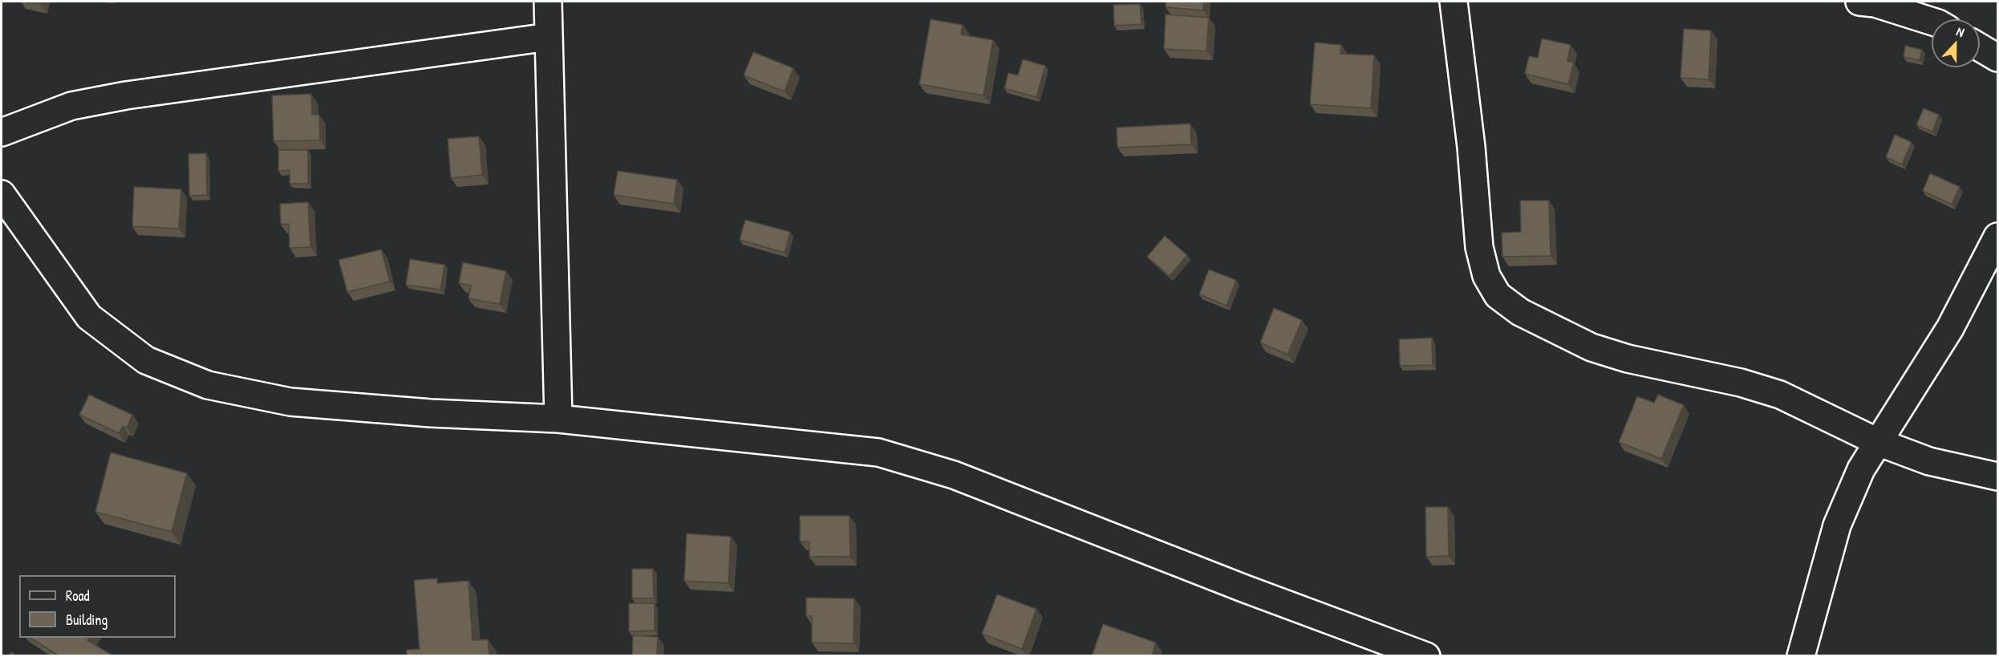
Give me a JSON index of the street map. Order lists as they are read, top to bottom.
{
  "legend": ["Road", "Building"],
  "north": "top"
}
